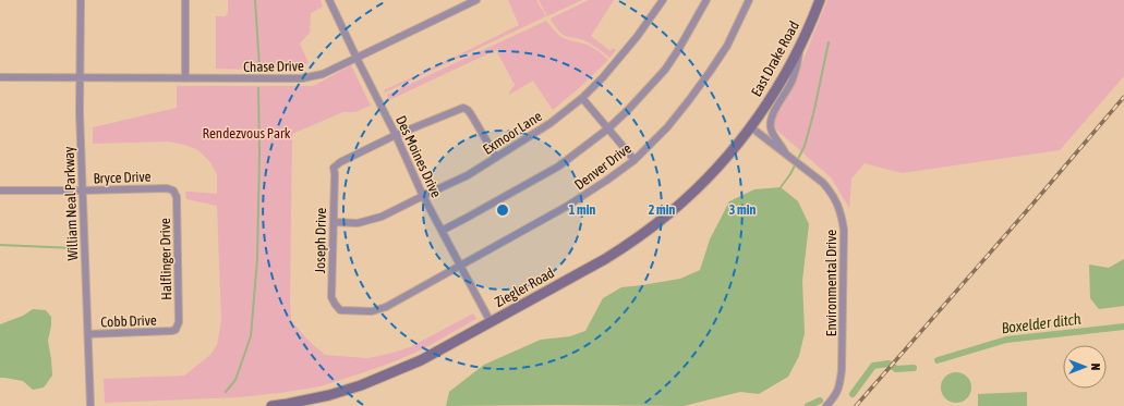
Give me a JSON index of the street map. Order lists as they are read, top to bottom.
{
  "streets": {
    "main road": ["East Drake Road", "Ziegler Road"],
    "street": [
      "Chase Drive",
      "Exmoor Lane",
      "Des Moines Drive",
      "Denver Drive",
      "Bryce Drive",
      "William Neal Parkway",
      "Joseph Drive",
      "Halflinger Drive",
      "Environmental Drive",
      "Cobb Drive"
    ]
  },
  "crossings": [
    ["East Drake Road", "Environmental Drive"],
    ["East Drake Road", "Ziegler Road"],
    ["Chase Drive", "Des Moines Drive"],
    ["Chase Drive", "William Neal Parkway"],
    ["Exmoor Lane", "Des Moines Drive"],
    ["Exmoor Lane", "Joseph Drive"],
    ["Des Moines Drive", "Denver Drive"],
    ["Des Moines Drive", "Joseph Drive"],
    ["Des Moines Drive", "Ziegler Road"],
    ["Denver Drive", "Joseph Drive"],
    ["Bryce Drive", "William Neal Parkway"],
    ["Bryce Drive", "Halflinger Drive"],
    ["William Neal Parkway", "Cobb Drive"],
    ["Halflinger Drive", "Cobb Drive"],
    ["Environmental Drive", "Ziegler Road"]
  ],
  "water": ["Boxelder ditch"],
  "parks": ["Rendezvous Park"],
  "north": "right",
  "rings": ["1 min", "2 min", "3 min"]
}
